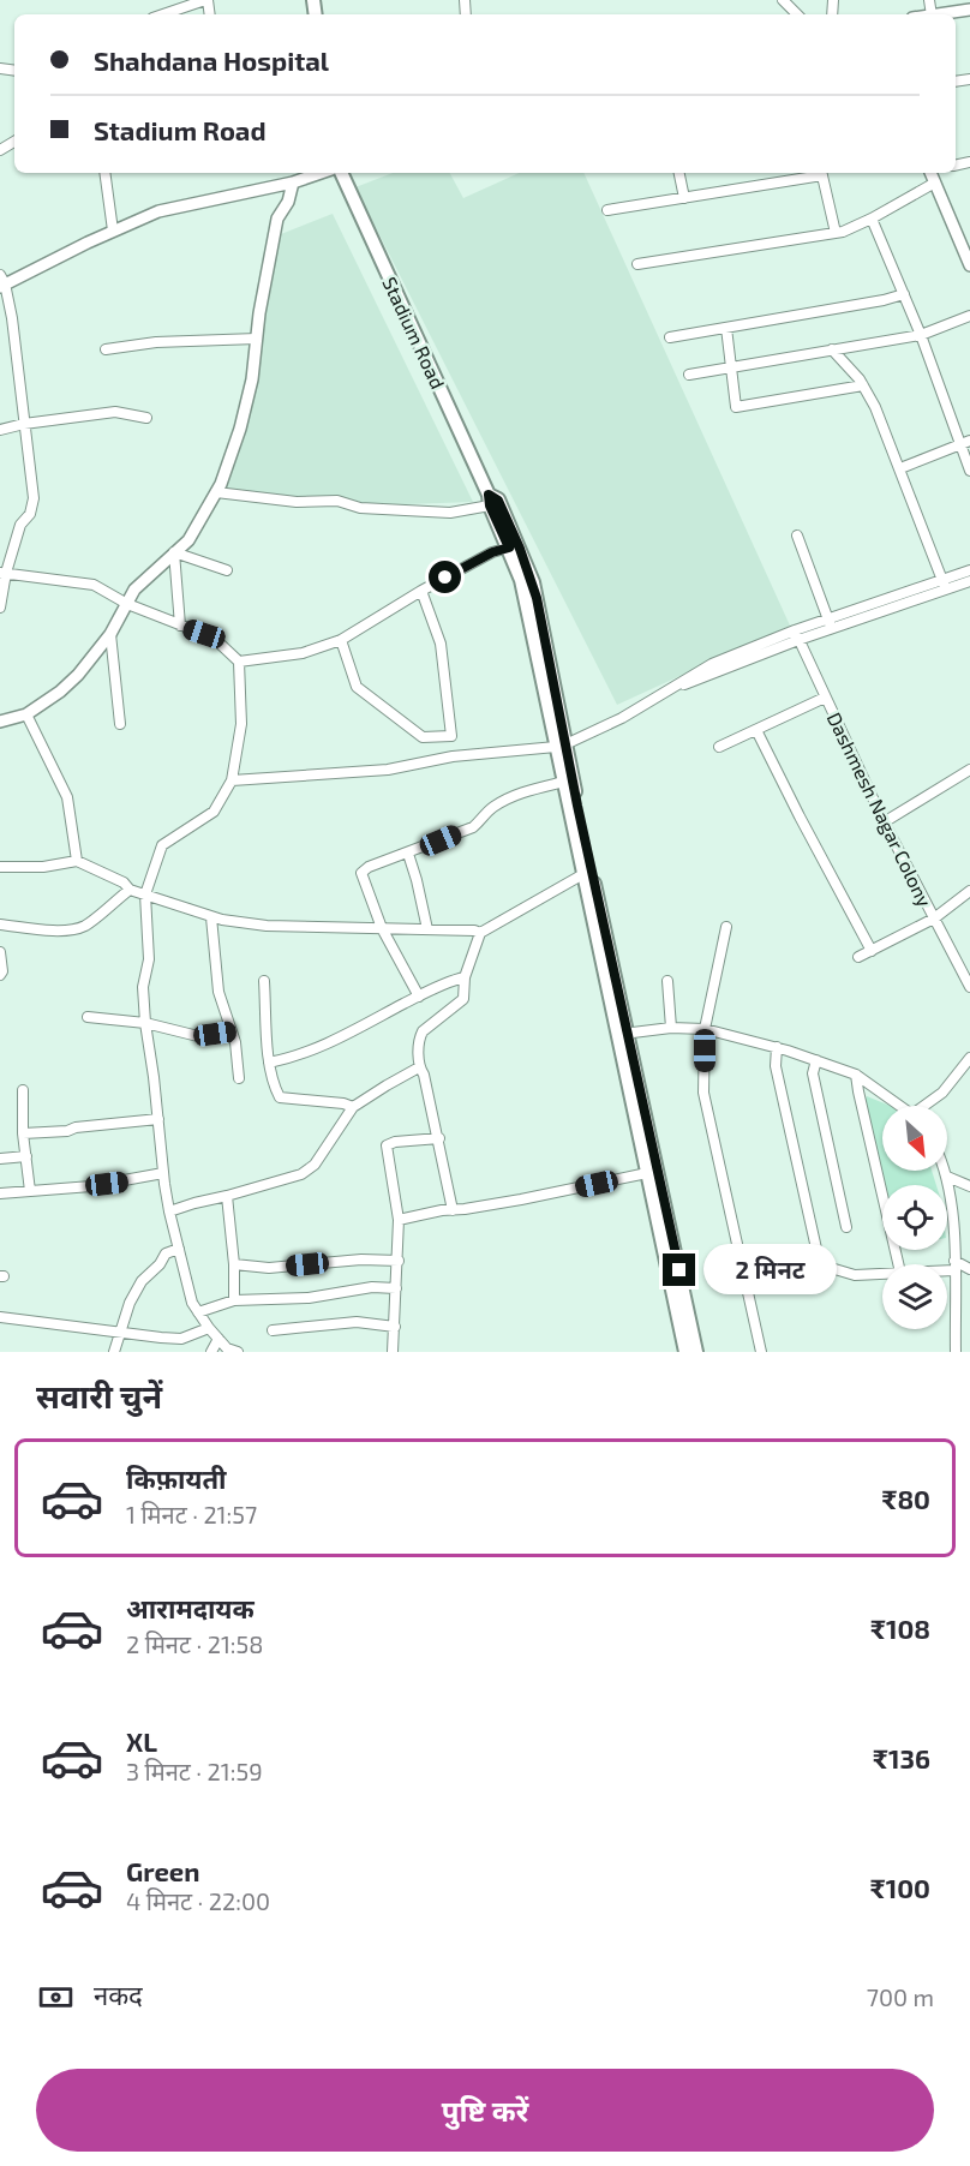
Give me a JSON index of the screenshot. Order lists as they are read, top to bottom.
{
  "streets": {
    "main road": ["Stadium Road"],
    "street": ["Dashmesh Nagar Colony"]
  },
  "north": "bottom right",
  "page": {
    "banner": ["Shahdana Hospital", "Stadium Road"],
    "bubble": "2 मिनट",
    "heading": "सवारी चुनें",
    "list": [
      {
        "name": "किफ़ायती",
        "note": "1 मिनट · 21:57",
        "value": "₹80"
      },
      {
        "name": "आरामदायक",
        "note": "2 मिनट · 21:58",
        "value": "₹108"
      },
      {
        "name": "XL",
        "note": "3 मिनट · 21:59",
        "value": "₹136"
      },
      {
        "name": "Green",
        "note": "4 मिनट · 22:00",
        "value": "₹100"
      }
    ],
    "pay": ["नकद", "700 m"],
    "buttons": "पुष्टि करें"
  }
}
